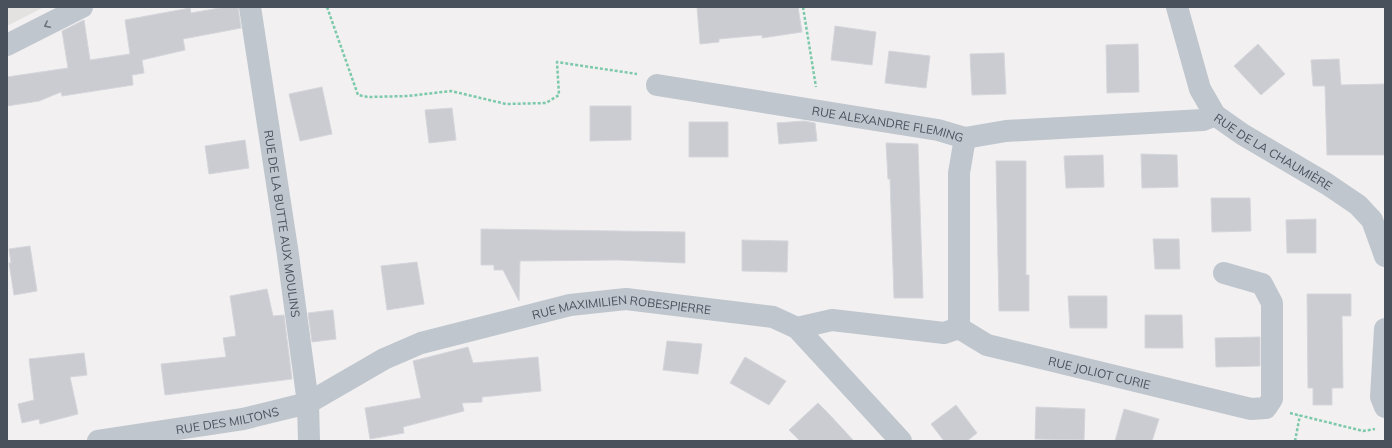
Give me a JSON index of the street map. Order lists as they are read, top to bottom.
{
  "streets": {
    "street": [
      "RUE ALEXANDRE FLEMING",
      "RUE DE LA CHAUMIÈRE",
      "RUE DE LA BUTTE AUX MOULINS",
      "RUE MAXIMILIEN ROBESPIERRE",
      "RUE JOLIOT CURIE",
      "RUE DES MILTONS"
    ]
  },
  "crossings": [
    ["RUE ALEXANDRE FLEMING", "RUE DE LA CHAUMIÈRE"],
    ["RUE DE LA BUTTE AUX MOULINS", "RUE MAXIMILIEN ROBESPIERRE"],
    ["RUE DE LA BUTTE AUX MOULINS", "RUE DES MILTONS"],
    ["RUE MAXIMILIEN ROBESPIERRE", "RUE DES MILTONS"]
  ]
}
